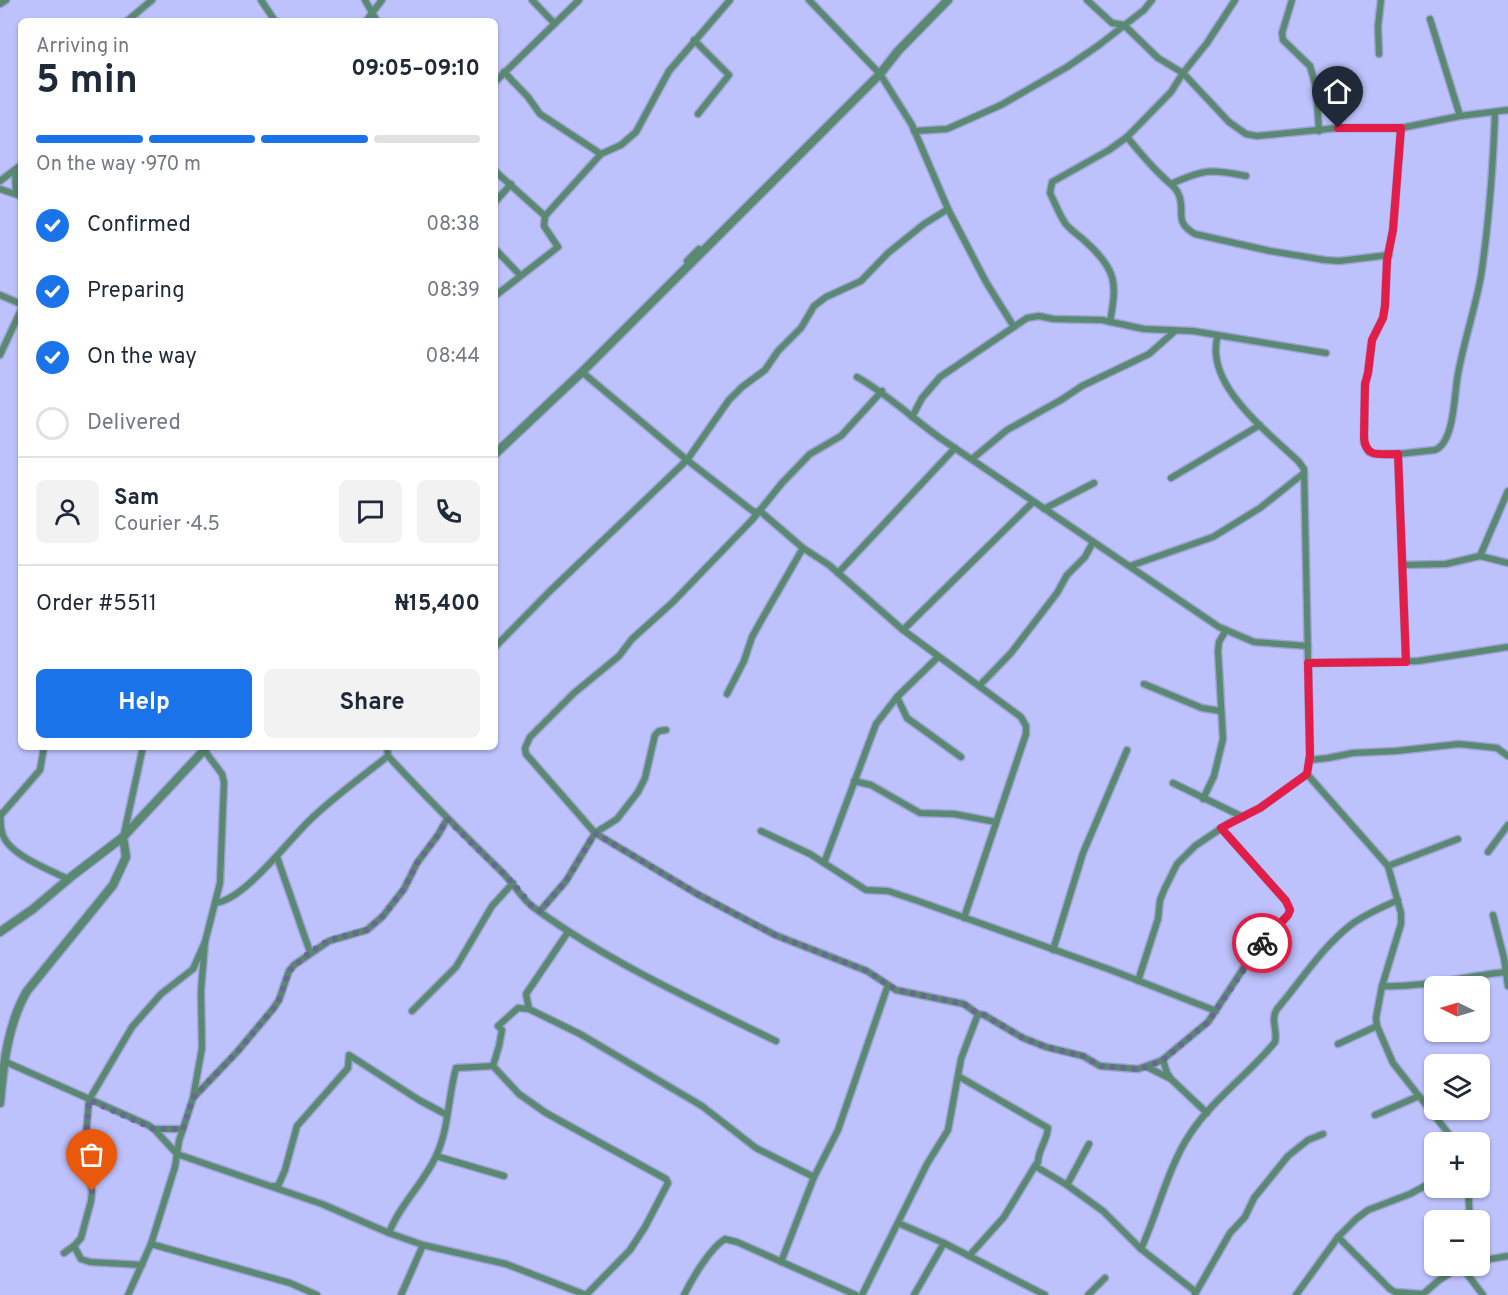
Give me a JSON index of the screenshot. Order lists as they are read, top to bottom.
{
  "north": "left",
  "page": {
    "heading": ["5 min", "Arriving in", "09:05–09:10"],
    "panel": [
      "Sam",
      "Courier · 4.5",
      "Order #5511",
      "₦15,400"
    ],
    "bar": "On the way · 970 m",
    "list": [
      ["Confirmed", "08:38"],
      ["Preparing", "08:39"],
      ["On the way", "08:44"],
      "Delivered"
    ],
    "buttons": ["Help", "Share"],
    "map_buttons": ["+", "−"]
  }
}
